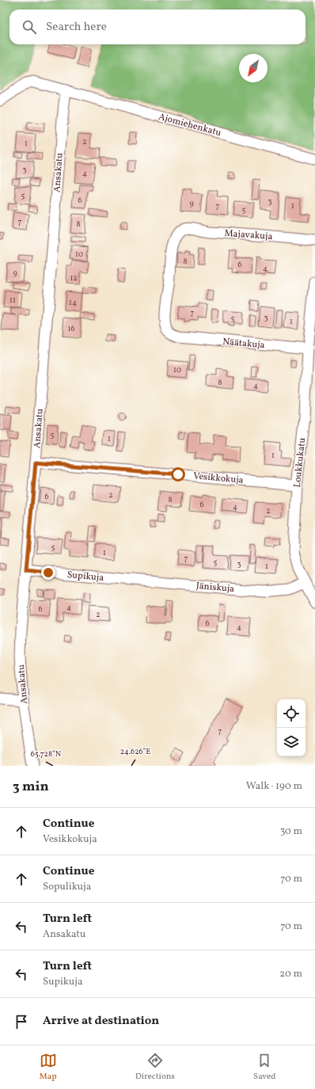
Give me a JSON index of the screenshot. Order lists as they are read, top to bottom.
{
  "streets": {
    "street": [
      "Ajomiehenkatu",
      "Ansakatu",
      "Majavakuja",
      "Näätakuja",
      "Loukkukatu",
      "Vesikkokuja",
      "Supikuja",
      "Jäniskuja"
    ]
  },
  "crossings": [
    ["Ajomiehenkatu", "Ansakatu"],
    ["Ansakatu", "Vesikkokuja"],
    ["Ansakatu", "Supikuja"],
    ["Majavakuja", "Näätakuja"],
    ["Näätakuja", "Loukkukatu"],
    ["Loukkukatu", "Vesikkokuja"],
    ["Loukkukatu", "Jäniskuja"],
    ["Supikuja", "Jäniskuja"]
  ],
  "house_numbers": [
    "2",
    "1",
    "3",
    "4",
    "5",
    "6",
    "3",
    "9",
    "7",
    "1",
    "5",
    "7",
    "8",
    "10",
    "8",
    "6",
    "4",
    "9",
    "12",
    "11",
    "14",
    "7",
    "3",
    "5",
    "1",
    "16",
    "10",
    "8",
    "4",
    "5",
    "1",
    "1",
    "2",
    "6",
    "8",
    "6",
    "4",
    "2",
    "5",
    "1",
    "7",
    "5",
    "3",
    "1",
    "4",
    "6",
    "2",
    "6",
    "4",
    "7"
  ],
  "north": "bottom left",
  "page": {
    "search": "Search here",
    "heading": ["3 min", "Walk · 190 m"],
    "list": [
      ["Continue", "Vesikkokuja", "30 m"],
      ["Continue", "Sopulikuja", "70 m"],
      ["Turn left", "Ansakatu", "70 m"],
      ["Turn left", "Supikuja", "20 m"],
      "Arrive at destination"
    ],
    "nav": ["Map", "Directions", "Saved"]
  },
  "coordinates": ["24.626°E", "65.728°N"]
}
